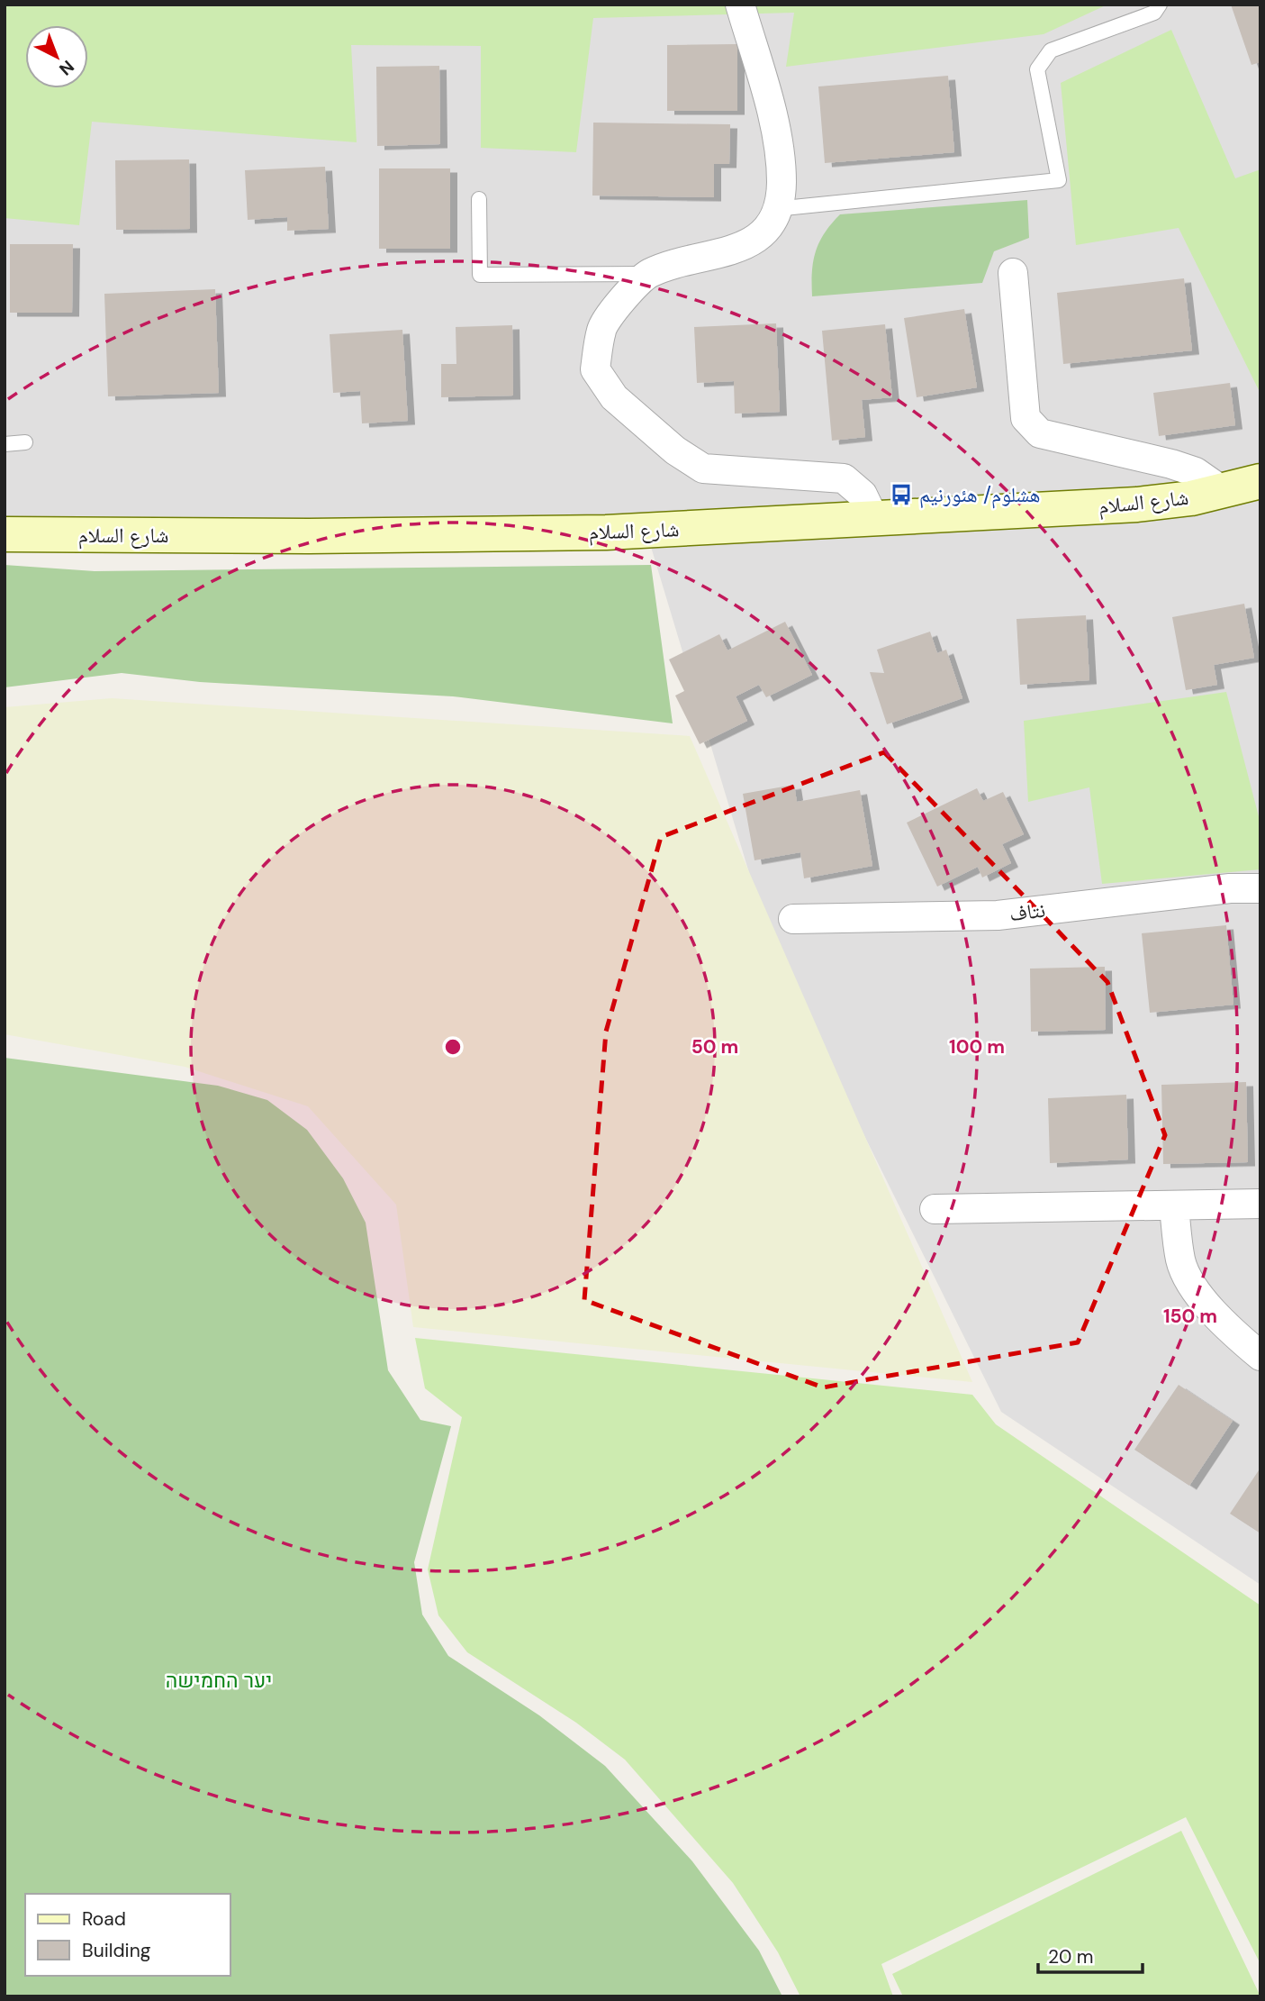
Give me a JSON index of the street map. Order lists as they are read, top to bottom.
{
  "streets": {
    "main road": ["شارع السلام"],
    "street": ["نتاف"]
  },
  "parks": ["יער החמישה"],
  "places": {
    "bus stop": ["هشلوم/ هئورنيم"]
  },
  "legend": ["Road", "Building"],
  "scale_bar": "20 m",
  "north": "bottom right",
  "rings": ["50 m", "100 m", "150 m"]
}
